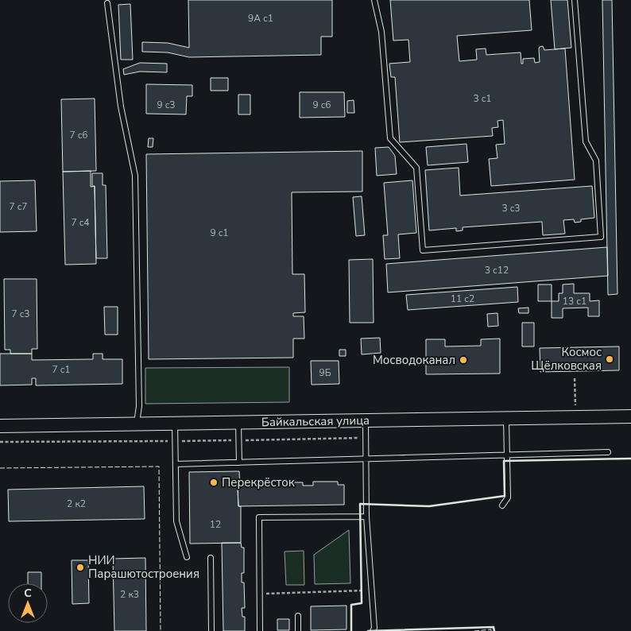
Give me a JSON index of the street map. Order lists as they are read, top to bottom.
{
  "streets": {
    "street": ["Байкальская улица"]
  },
  "places": [
    "Космос Щёлковская",
    "Мосводоканал",
    "Перекрёсток",
    "НИИ Парашютостроения"
  ],
  "house_numbers": [
    "9А с1",
    "3 с1",
    "9 с3",
    "9 с6",
    "7 с6",
    "7 с7",
    "3 с3",
    "7 с4",
    "9 с1",
    "3 с12",
    "11 с2",
    "13 с1",
    "7 с3",
    "7 с1",
    "9Б",
    "2 к2",
    "12",
    "2 к3"
  ],
  "north": "top"
}
